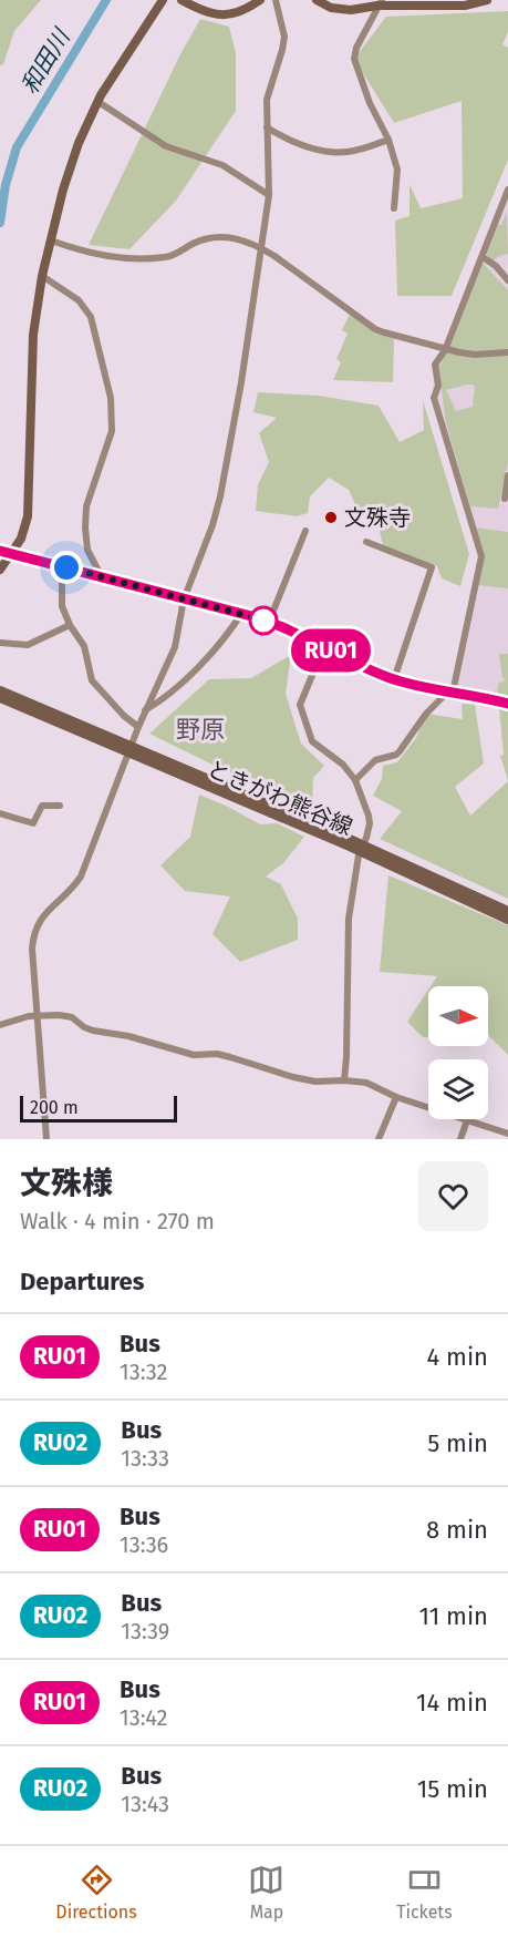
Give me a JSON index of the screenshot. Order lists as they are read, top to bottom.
{
  "streets": {
    "street": ["ときがわ熊谷線"]
  },
  "districts": ["野原"],
  "water": ["和田川"],
  "places": ["文殊寺"],
  "lines": ["bus line RU01"],
  "scale_bar": "200 m",
  "north": "right",
  "page": {
    "on_map": "RU01",
    "scale": "200 m",
    "heading": [
      ["文殊様", "Walk · 4 min · 270 m"],
      "Departures"
    ],
    "list": [
      {
        "mark": "RU01",
        "name": "Bus",
        "note": "13:32",
        "value": "4 min"
      },
      {
        "mark": "RU02",
        "name": "Bus",
        "note": "13:33",
        "value": "5 min"
      },
      {
        "mark": "RU01",
        "name": "Bus",
        "note": "13:36",
        "value": "8 min"
      },
      {
        "mark": "RU02",
        "name": "Bus",
        "note": "13:39",
        "value": "11 min"
      },
      {
        "mark": "RU01",
        "name": "Bus",
        "note": "13:42",
        "value": "14 min"
      },
      {
        "mark": "RU02",
        "name": "Bus",
        "note": "13:43",
        "value": "15 min"
      }
    ],
    "tabs": ["Directions", "Map", "Tickets"]
  }
}
